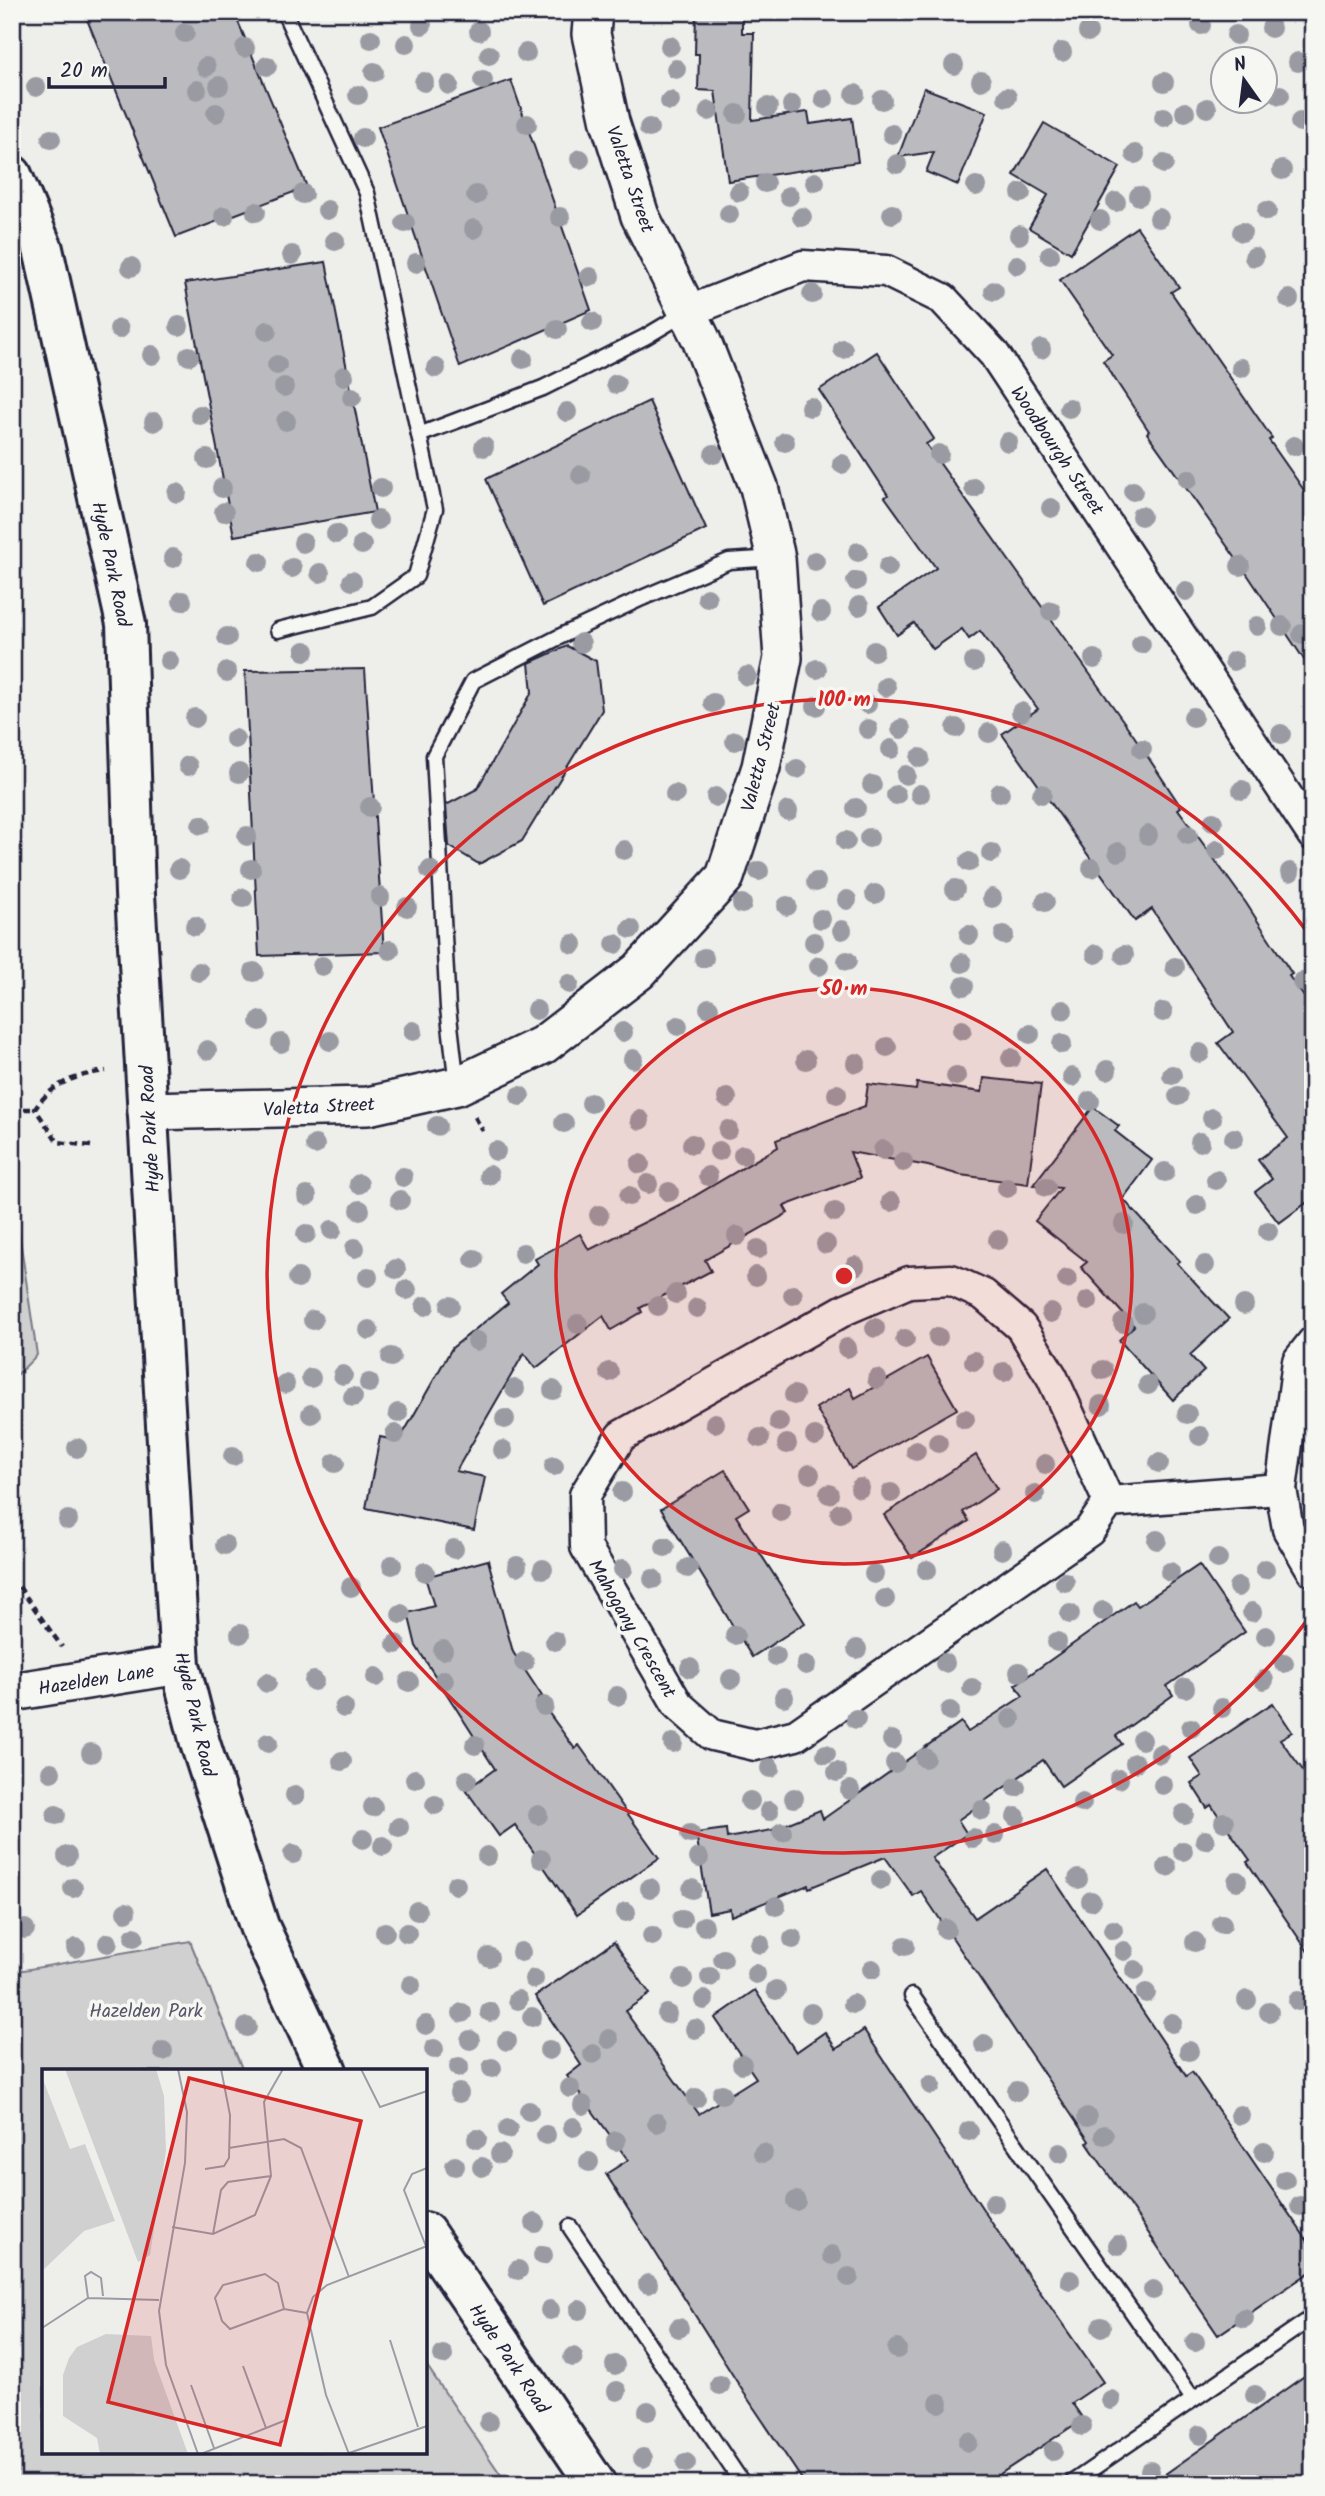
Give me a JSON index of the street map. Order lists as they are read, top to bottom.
{
  "streets": {
    "main road": ["Hyde Park Road"],
    "street": [
      "Valetta Street",
      "Woodbourgh Street",
      "Mahogany Crescent",
      "Hazelden Lane"
    ]
  },
  "crossings": [
    ["Valetta Street", "Woodbourgh Street"],
    ["Valetta Street", "Hyde Park Road"],
    ["Hyde Park Road", "Hazelden Lane"]
  ],
  "parks": ["Hazelden Park"],
  "scale_bar": "20 m",
  "north": "top",
  "rings": ["100 m", "50 m"]
}
